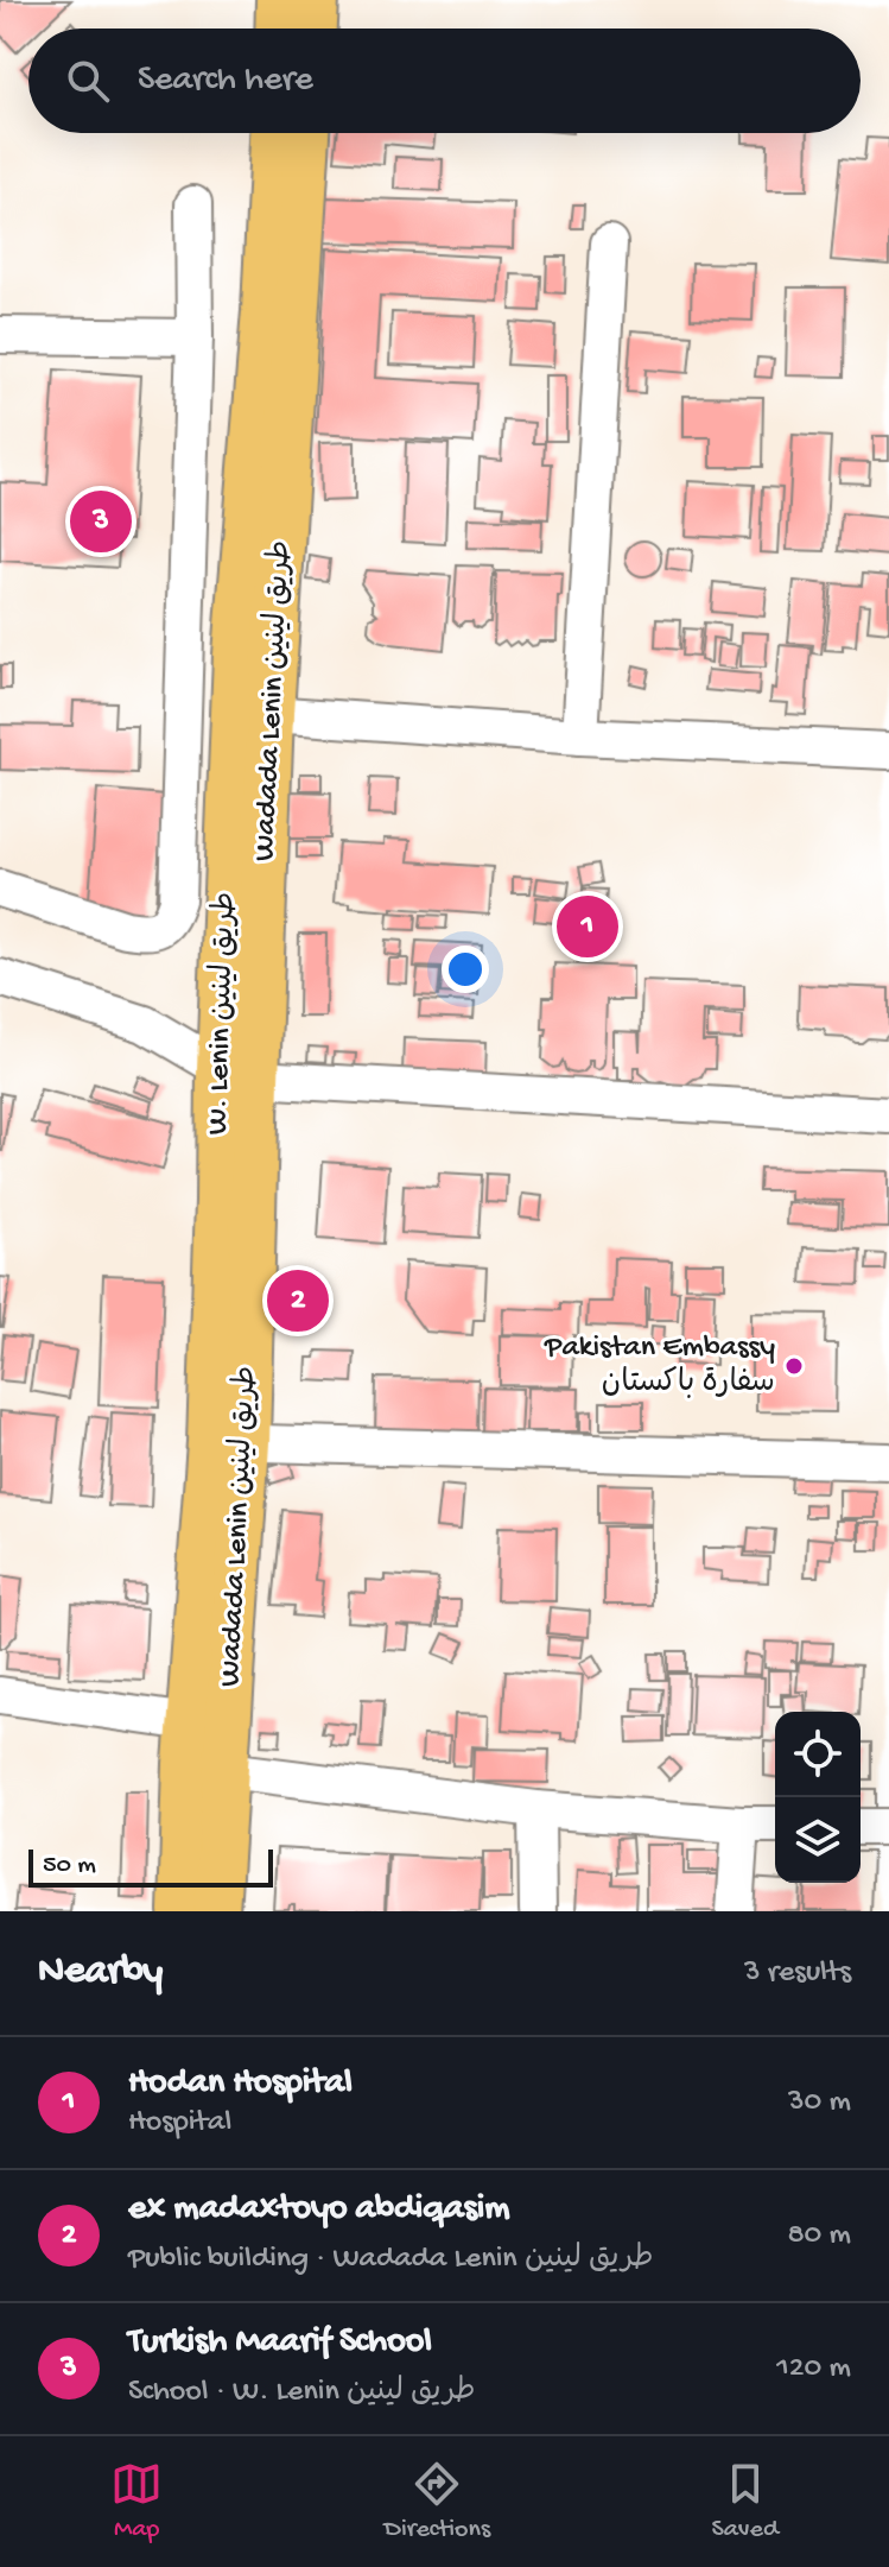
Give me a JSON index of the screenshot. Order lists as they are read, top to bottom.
{
  "streets": {
    "main road": ["Wadada Lenin طريق لينين", "W. Lenin طريق لينين"]
  },
  "crossings": [
    ["Wadada Lenin طريق لينين", "W. Lenin طريق لينين"]
  ],
  "places": ["Pakistan Embassy سفارة باكستان"],
  "scale_bar": "50 m",
  "page": {
    "search": "Search here",
    "pins": ["3", "1", "2"],
    "scale": "50 m",
    "heading": ["Nearby", "3 results"],
    "list": [
      {
        "mark": "1",
        "name": "Hodan Hospital",
        "note": "Hospital",
        "value": "30 m"
      },
      {
        "mark": "2",
        "name": "ex madaxtoyo abdiqasim",
        "note": "Public building · Wadada Lenin طريق لينين",
        "value": "80 m"
      },
      {
        "mark": "3",
        "name": "Turkish Maarif School",
        "note": "School · W. Lenin طريق لينين",
        "value": "120 m"
      }
    ],
    "nav": ["Map", "Directions", "Saved"]
  }
}
